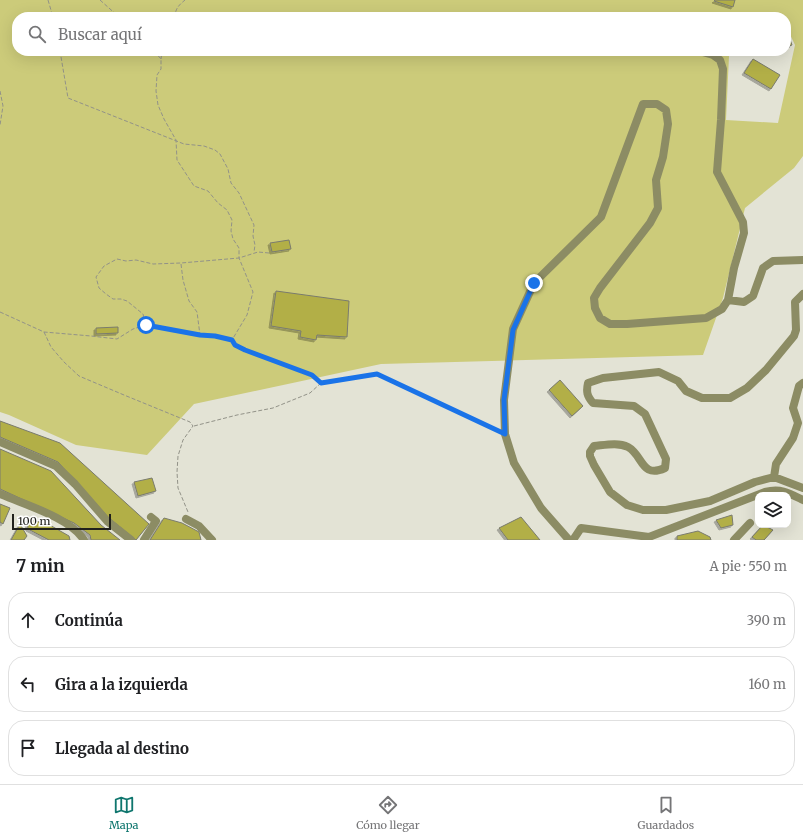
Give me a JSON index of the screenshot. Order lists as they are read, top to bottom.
{
  "scale_bar": "100 m",
  "page": {
    "search": "Buscar aquí",
    "scale": "100 m",
    "heading": ["7 min", "A pie · 550 m"],
    "list": [
      ["Continúa", "390 m"],
      ["Gira a la izquierda", "160 m"],
      "Llegada al destino"
    ],
    "nav": ["Mapa", "Cómo llegar", "Guardados"]
  }
}
